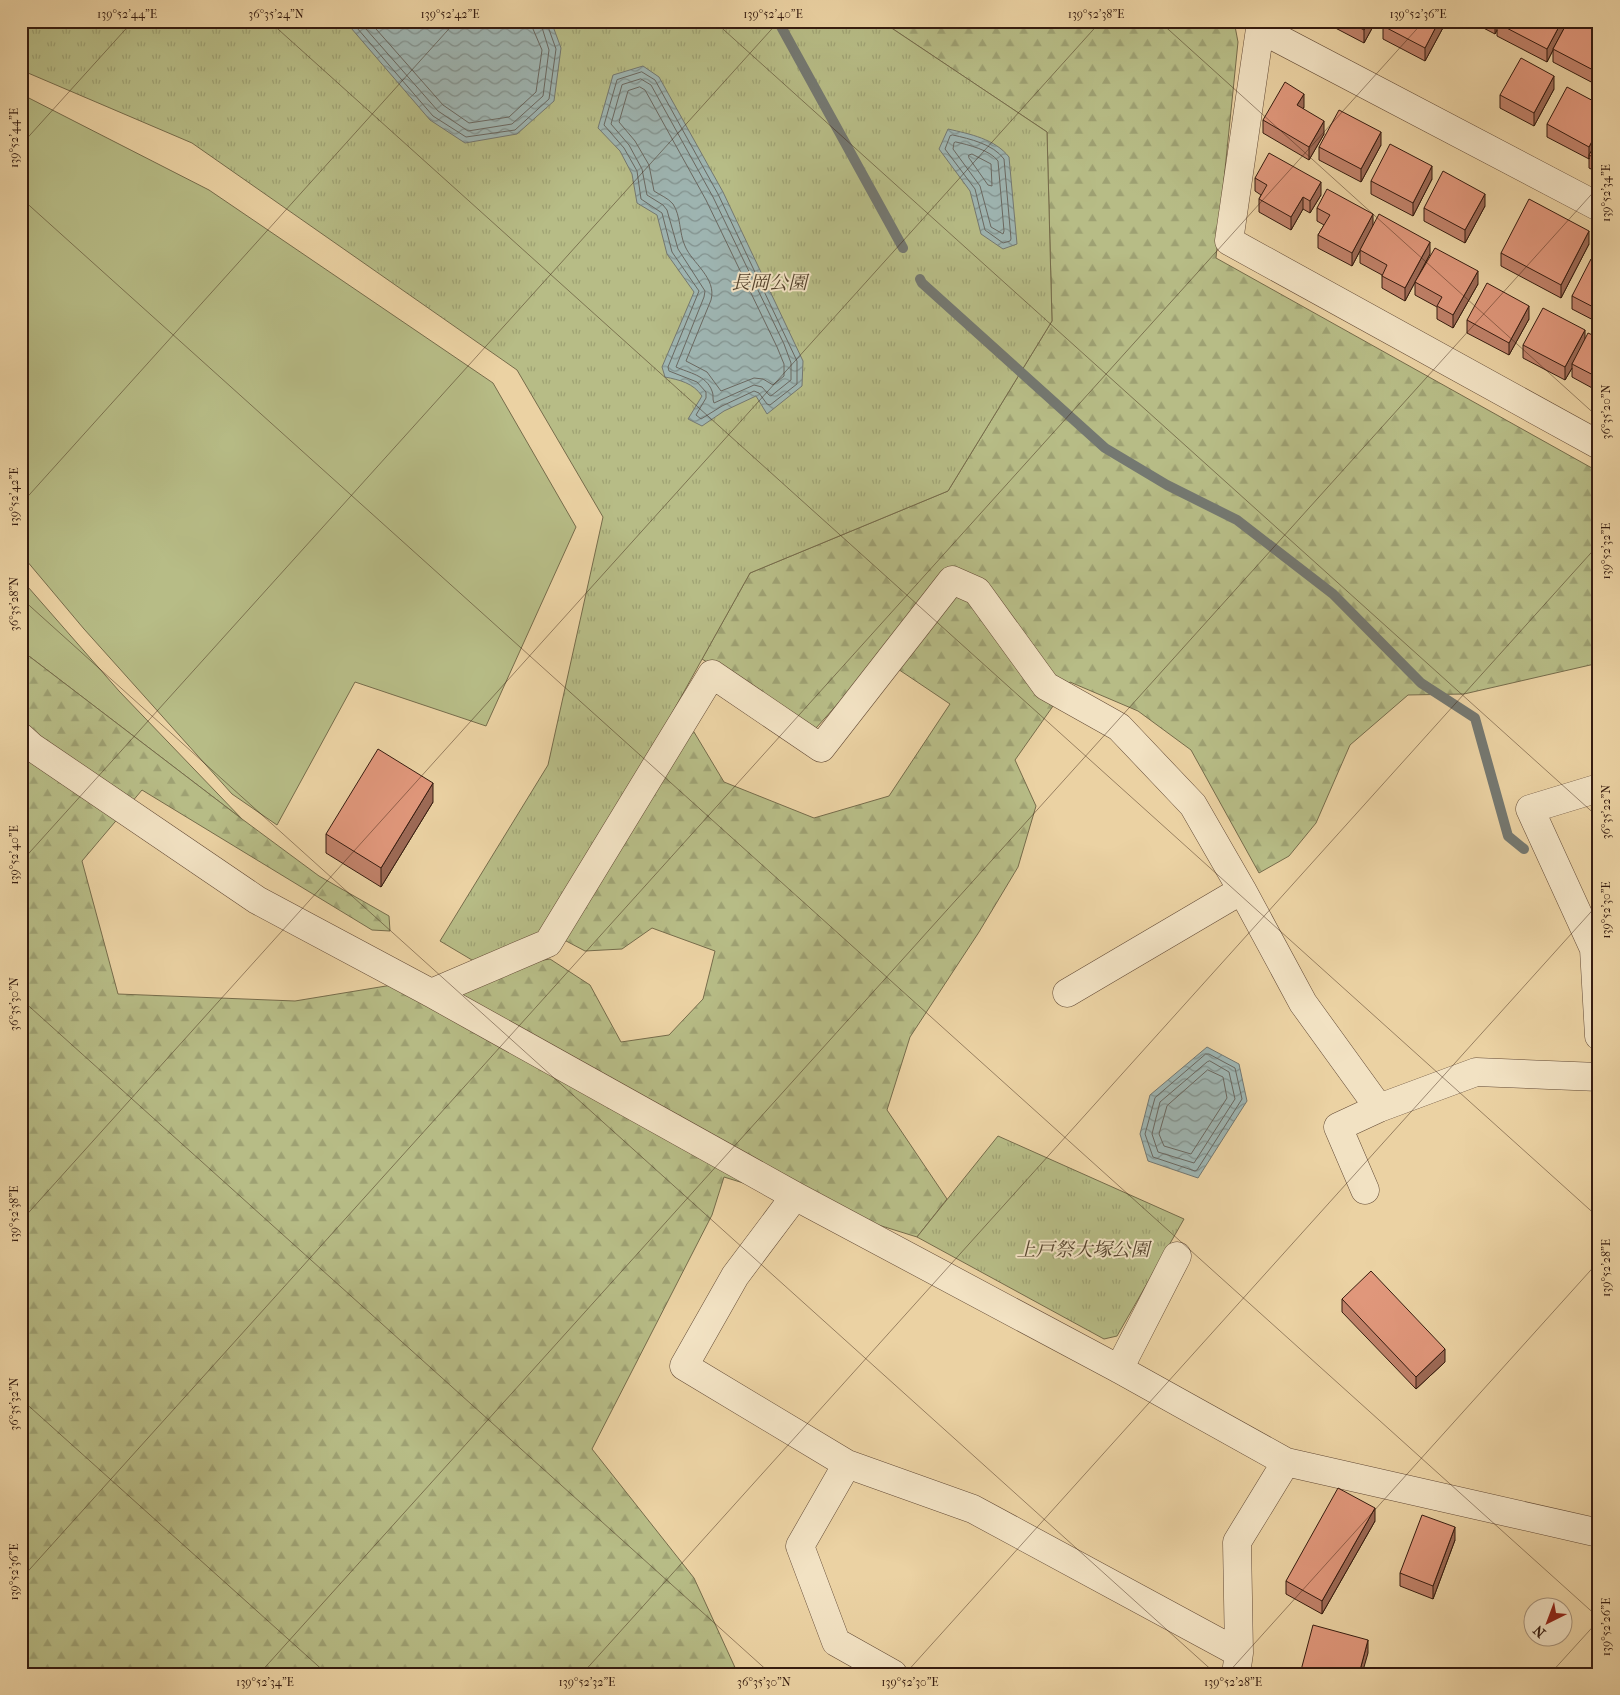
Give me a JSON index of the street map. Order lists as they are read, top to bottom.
{
  "parks": ["長岡公園", "上戸祭大塚公園"],
  "north": "bottom left",
  "coordinates": [
    "139°52'44\"E",
    "36°35'24\"N",
    "139°52'42\"E",
    "139°52'40\"E",
    "139°52'38\"E",
    "139°52'36\"E",
    "139°52'34\"E",
    "36°35'20\"N",
    "139°52'32\"E",
    "36°35'28\"N",
    "36°35'22\"N",
    "139°52'30\"E",
    "36°35'30\"N",
    "139°52'28\"E",
    "36°35'32\"N",
    "139°52'26\"E"
  ]
}
